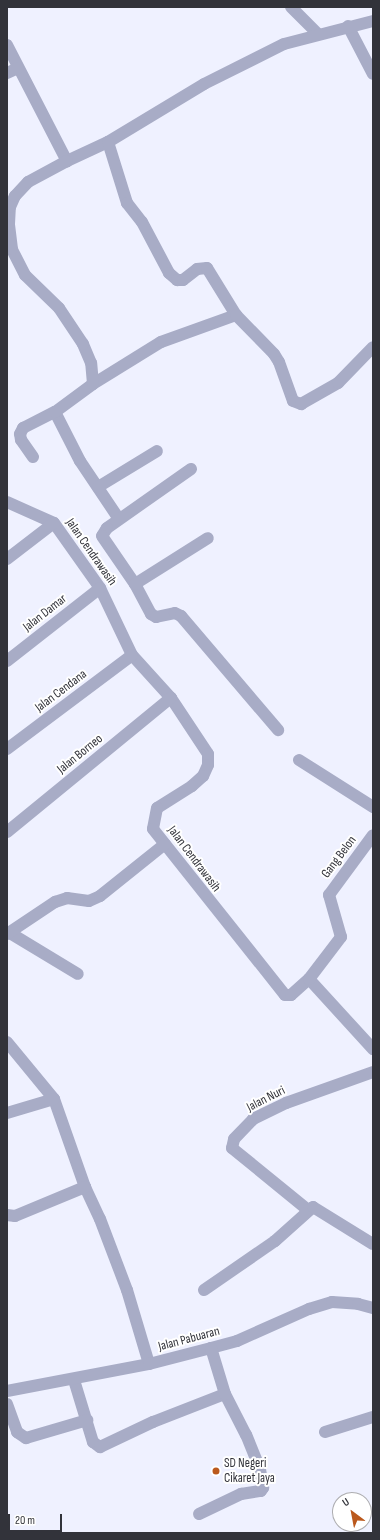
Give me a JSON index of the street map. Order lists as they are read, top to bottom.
{
  "streets": {
    "street": [
      "Jalan Cendrawasih",
      "Jalan Damar",
      "Jalan Cendana",
      "Jalan Borneo",
      "Gang Belon",
      "Jalan Nuri",
      "Jalan Pabuaran"
    ]
  },
  "crossings": [
    ["Jalan Cendrawasih", "Jalan Damar"],
    ["Jalan Cendrawasih", "Jalan Cendana"],
    ["Jalan Cendrawasih", "Jalan Borneo"],
    ["Jalan Cendrawasih", "Gang Belon"]
  ],
  "places": ["SD Negeri Cikaret Jaya"],
  "scale_bar": "20 m",
  "north": "top left"
}
